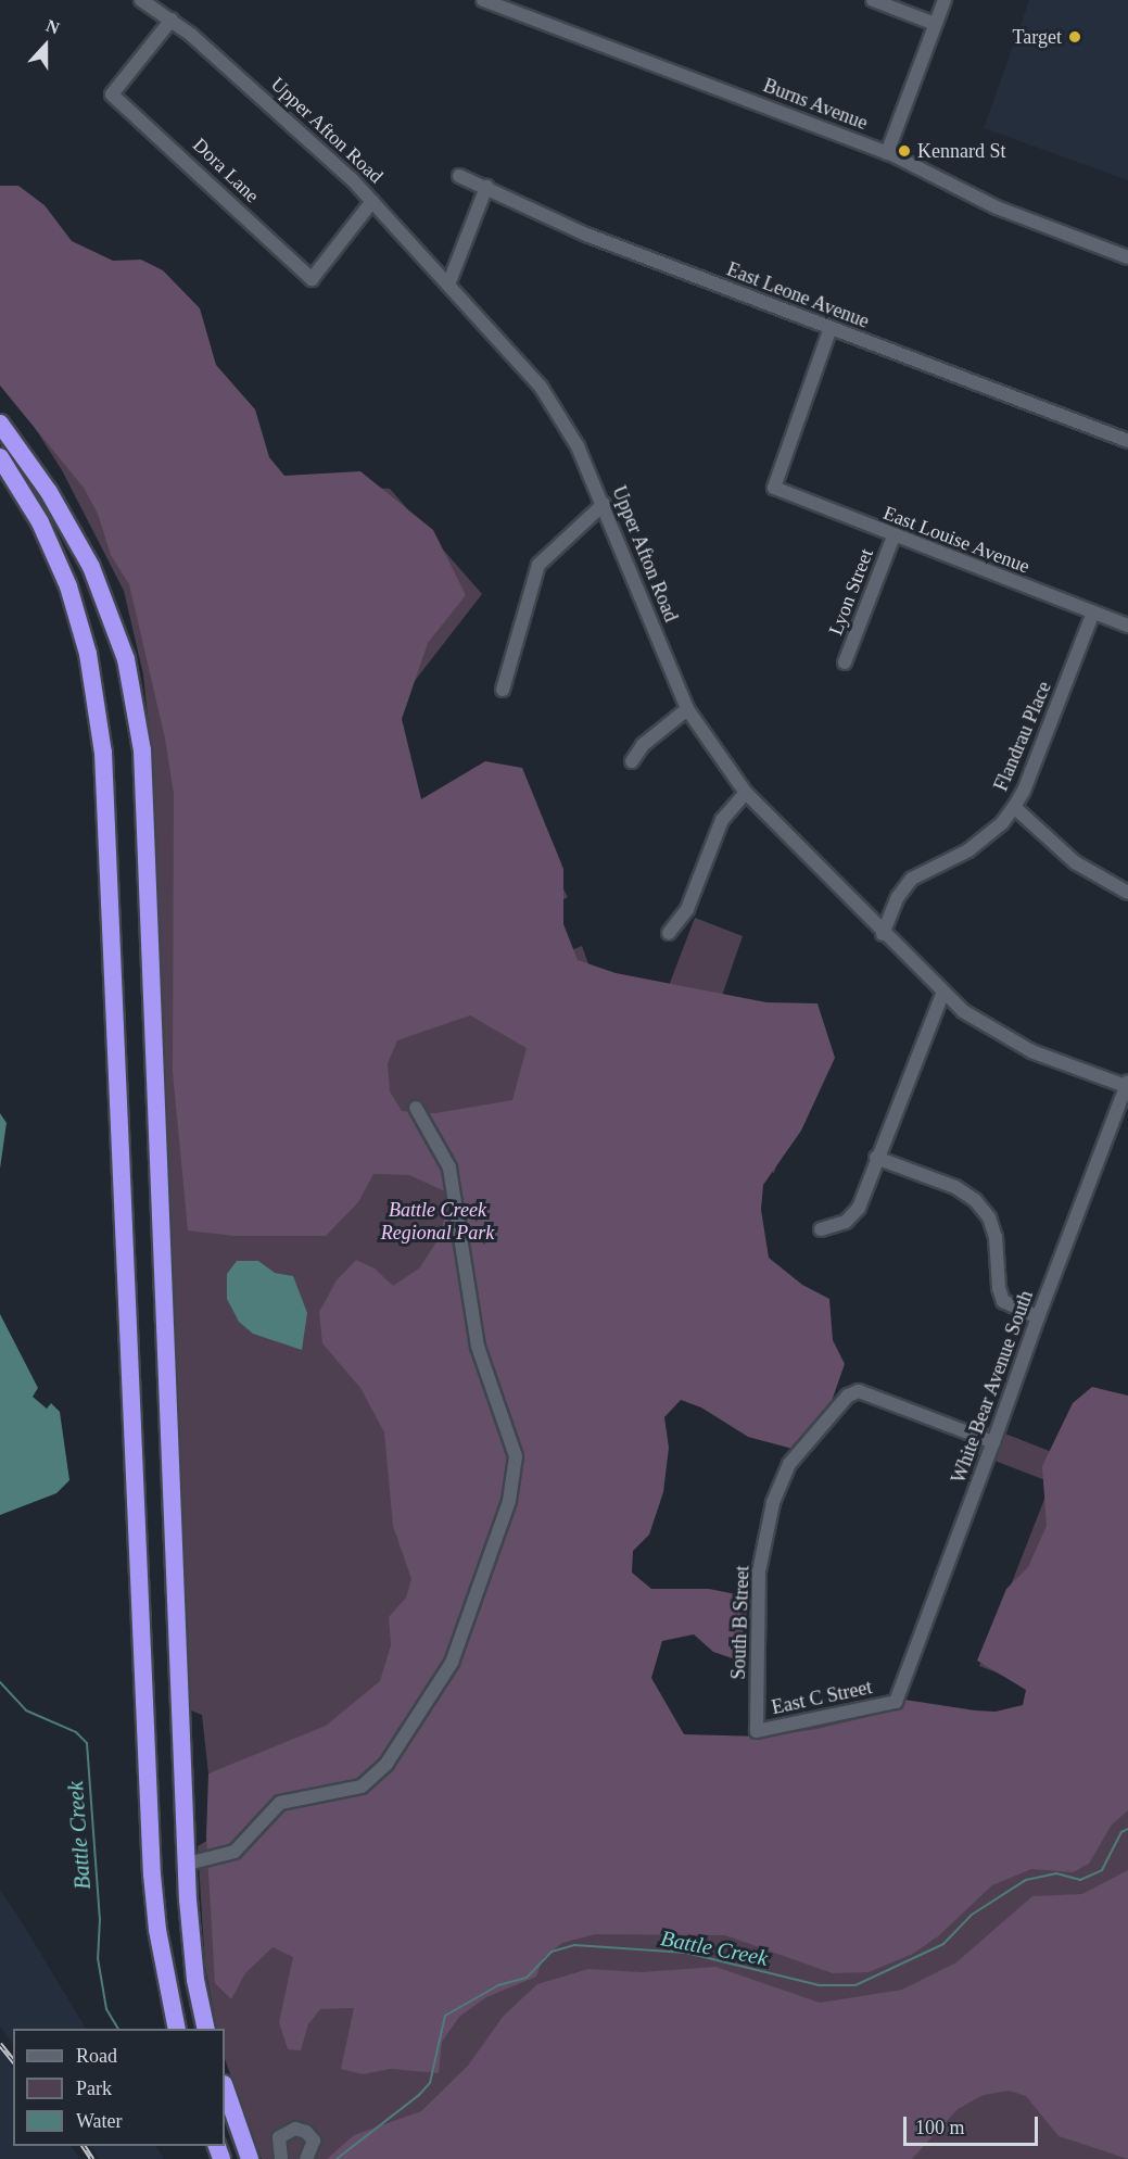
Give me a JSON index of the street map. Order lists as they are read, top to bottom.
{
  "streets": {
    "street": [
      "Burns Avenue",
      "Upper Afton Road",
      "Dora Lane",
      "East Leone Avenue",
      "East Louise Avenue",
      "Lyon Street",
      "Flandrau Place",
      "White Bear Avenue South",
      "South B Street",
      "East C Street"
    ]
  },
  "crossings": [
    ["Upper Afton Road", "Dora Lane"],
    ["Upper Afton Road", "Flandrau Place"],
    ["Upper Afton Road", "White Bear Avenue South"],
    ["East Leone Avenue", "East Louise Avenue"],
    ["East Louise Avenue", "Lyon Street"],
    ["East Louise Avenue", "Flandrau Place"],
    ["White Bear Avenue South", "South B Street"],
    ["White Bear Avenue South", "East C Street"],
    ["South B Street", "East C Street"]
  ],
  "water": ["Battle Creek"],
  "parks": ["Battle Creek Regional Park"],
  "places": ["Target", "Kennard St"],
  "legend": ["Road", "Park", "Water"],
  "scale_bar": "100 m",
  "north": "top"
}
